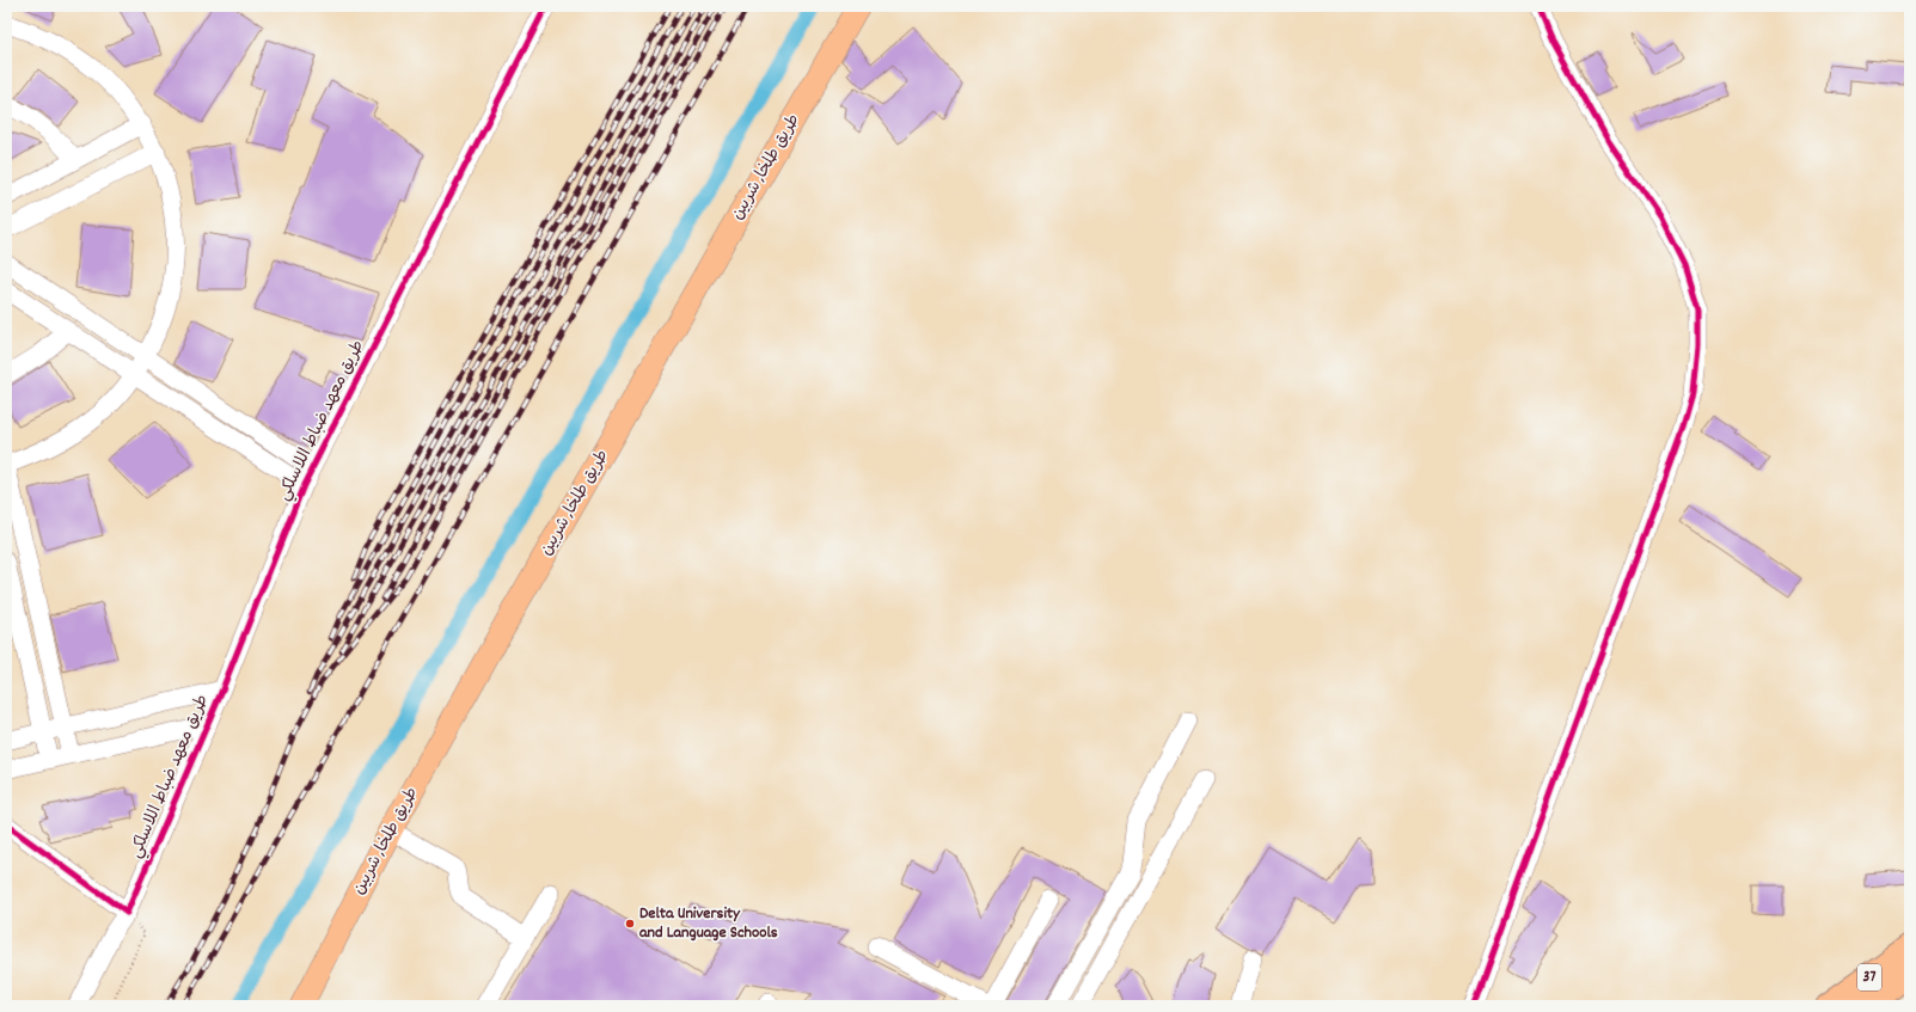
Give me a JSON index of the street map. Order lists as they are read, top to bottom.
{
  "streets": {
    "highway": ["37"],
    "main road": ["طريق طلخا, شربين"],
    "street": ["طريق معهد ضباط اللاسلكي"]
  },
  "places": ["Delta University and Language Schools"]
}
